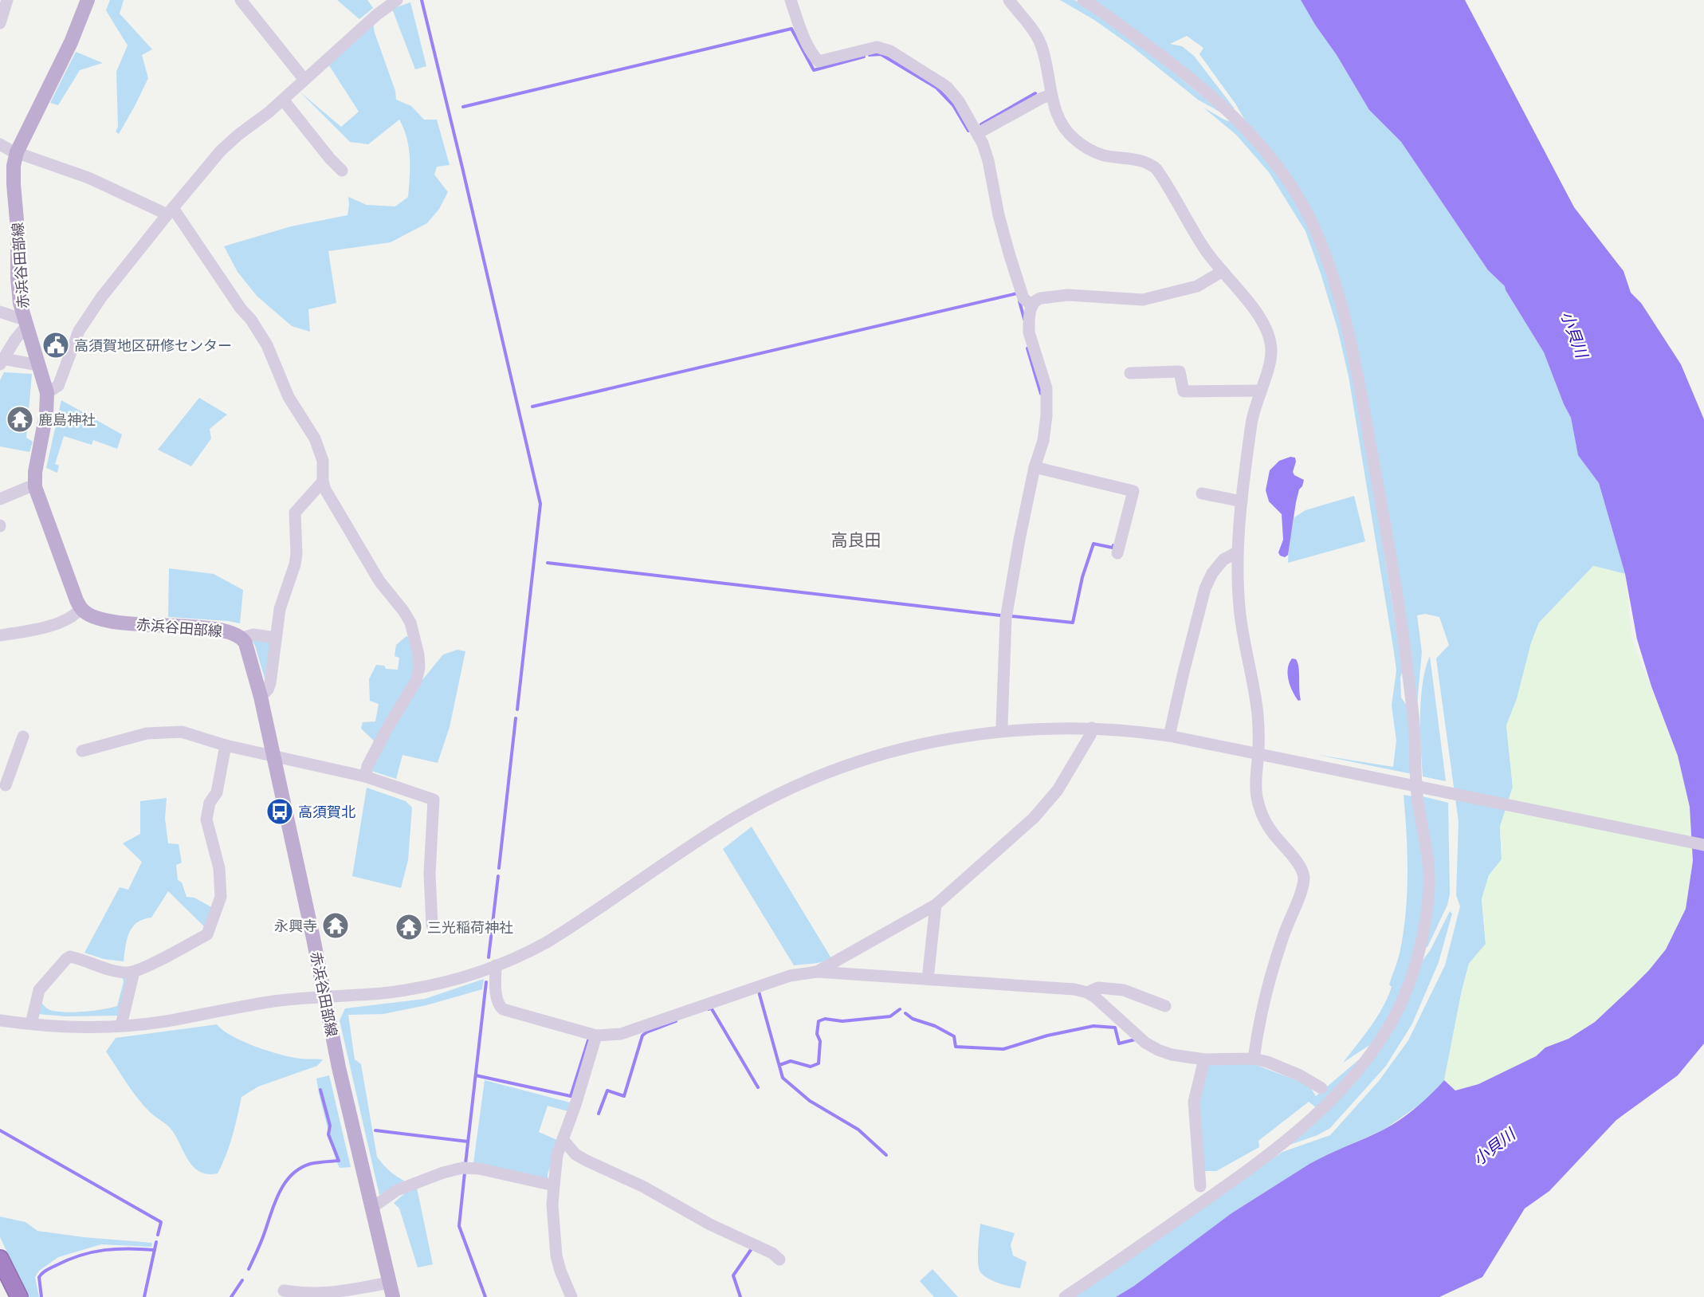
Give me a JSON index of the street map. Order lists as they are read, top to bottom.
{
  "streets": {
    "main road": ["赤浜谷田部線"]
  },
  "districts": ["高良田"],
  "water": ["小貝川"],
  "places": {
    "public building": ["高須賀地区研修センター"],
    "temple": ["鹿島神社", "永興寺", "三光稲荷神社"],
    "bus stop": ["高須賀北"]
  }
}
